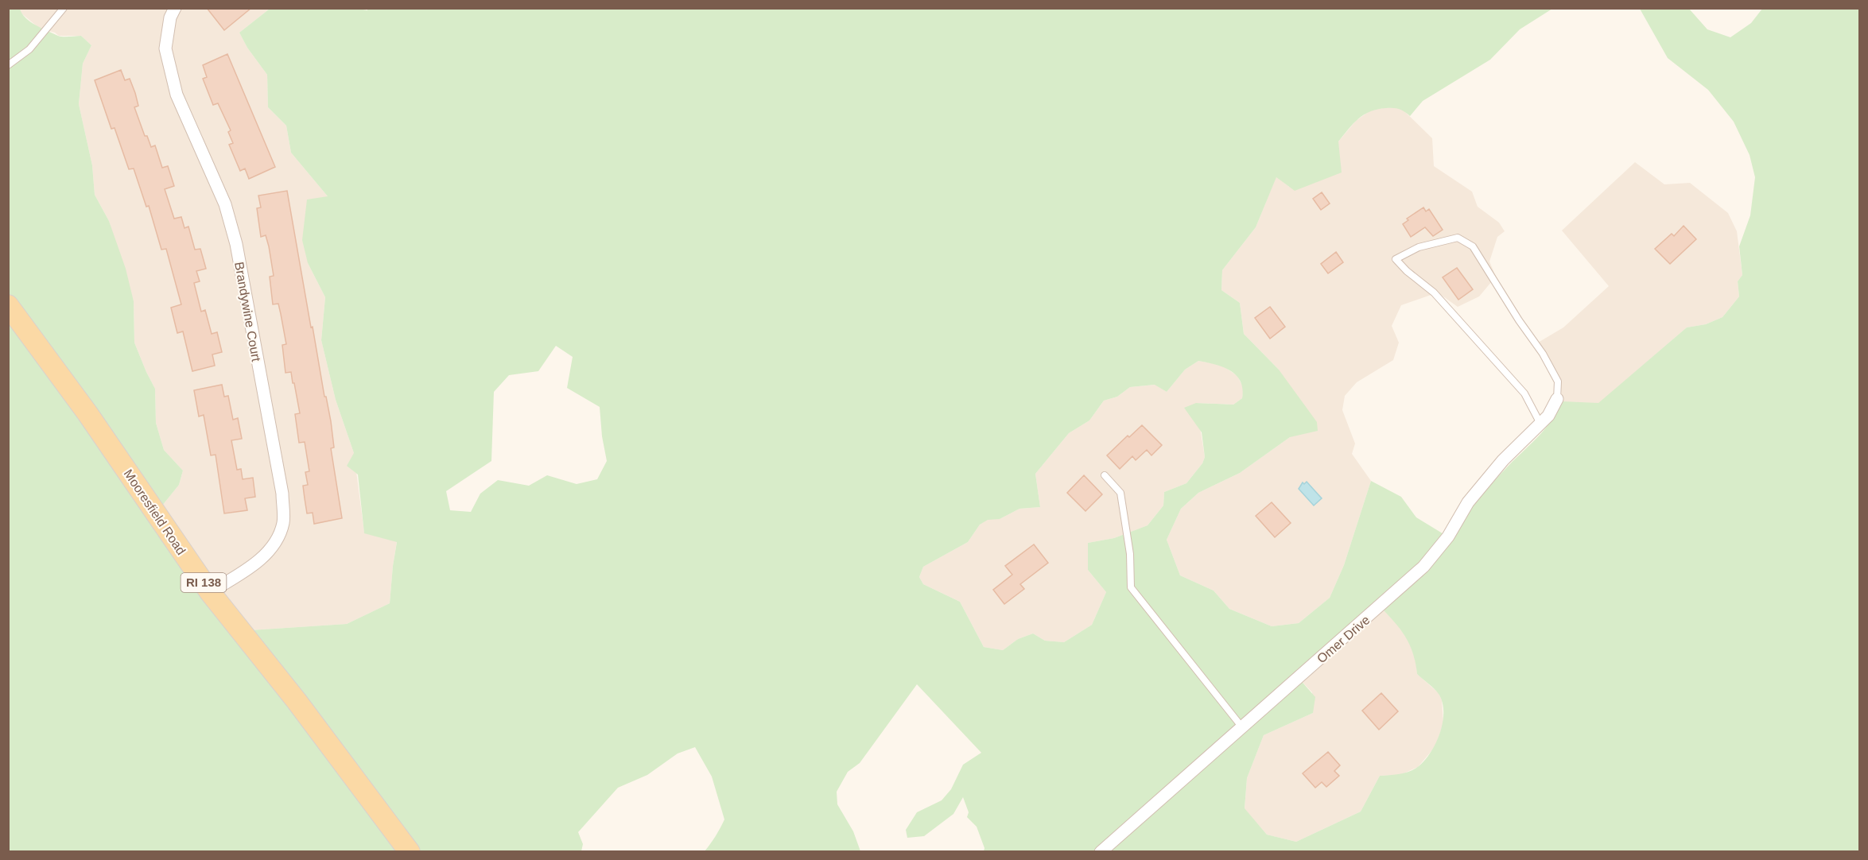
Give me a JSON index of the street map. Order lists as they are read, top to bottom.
{
  "streets": {
    "main road": ["Mooresfield Road", "RI 138"],
    "street": ["Brandywine Court", "Omer Drive"]
  },
  "crossings": [
    ["Brandywine Court", "Mooresfield Road"]
  ]
}
